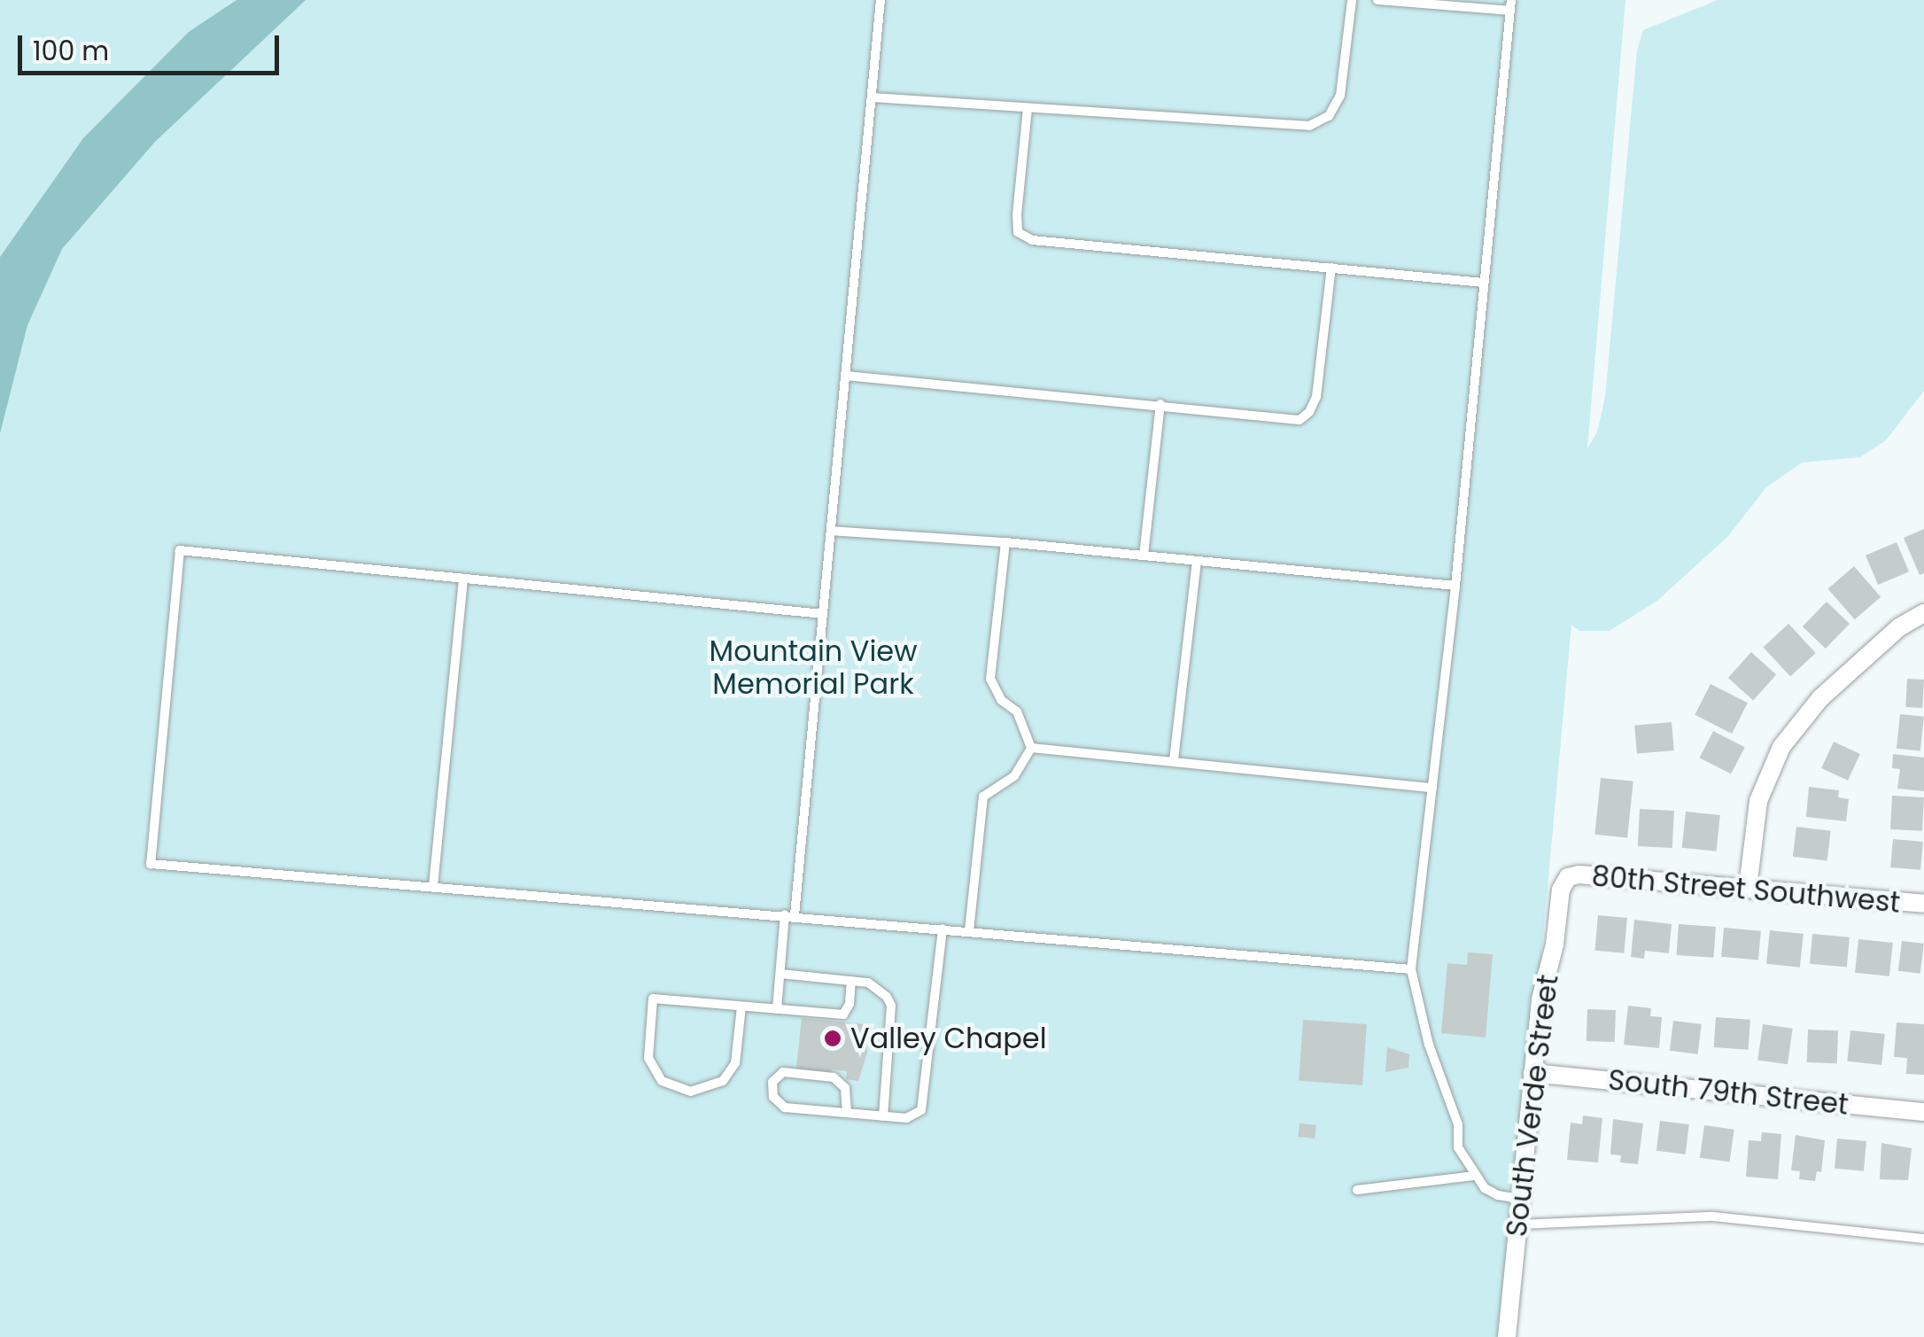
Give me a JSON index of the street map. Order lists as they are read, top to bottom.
{
  "streets": {
    "street": ["80th Street Southwest", "South 79th Street", "South Verde Street"]
  },
  "crossings": [
    ["80th Street Southwest", "South Verde Street"],
    ["South 79th Street", "South Verde Street"]
  ],
  "parks": ["Mountain View Memorial Park"],
  "places": ["Valley Chapel"],
  "scale_bar": "100 m"
}
